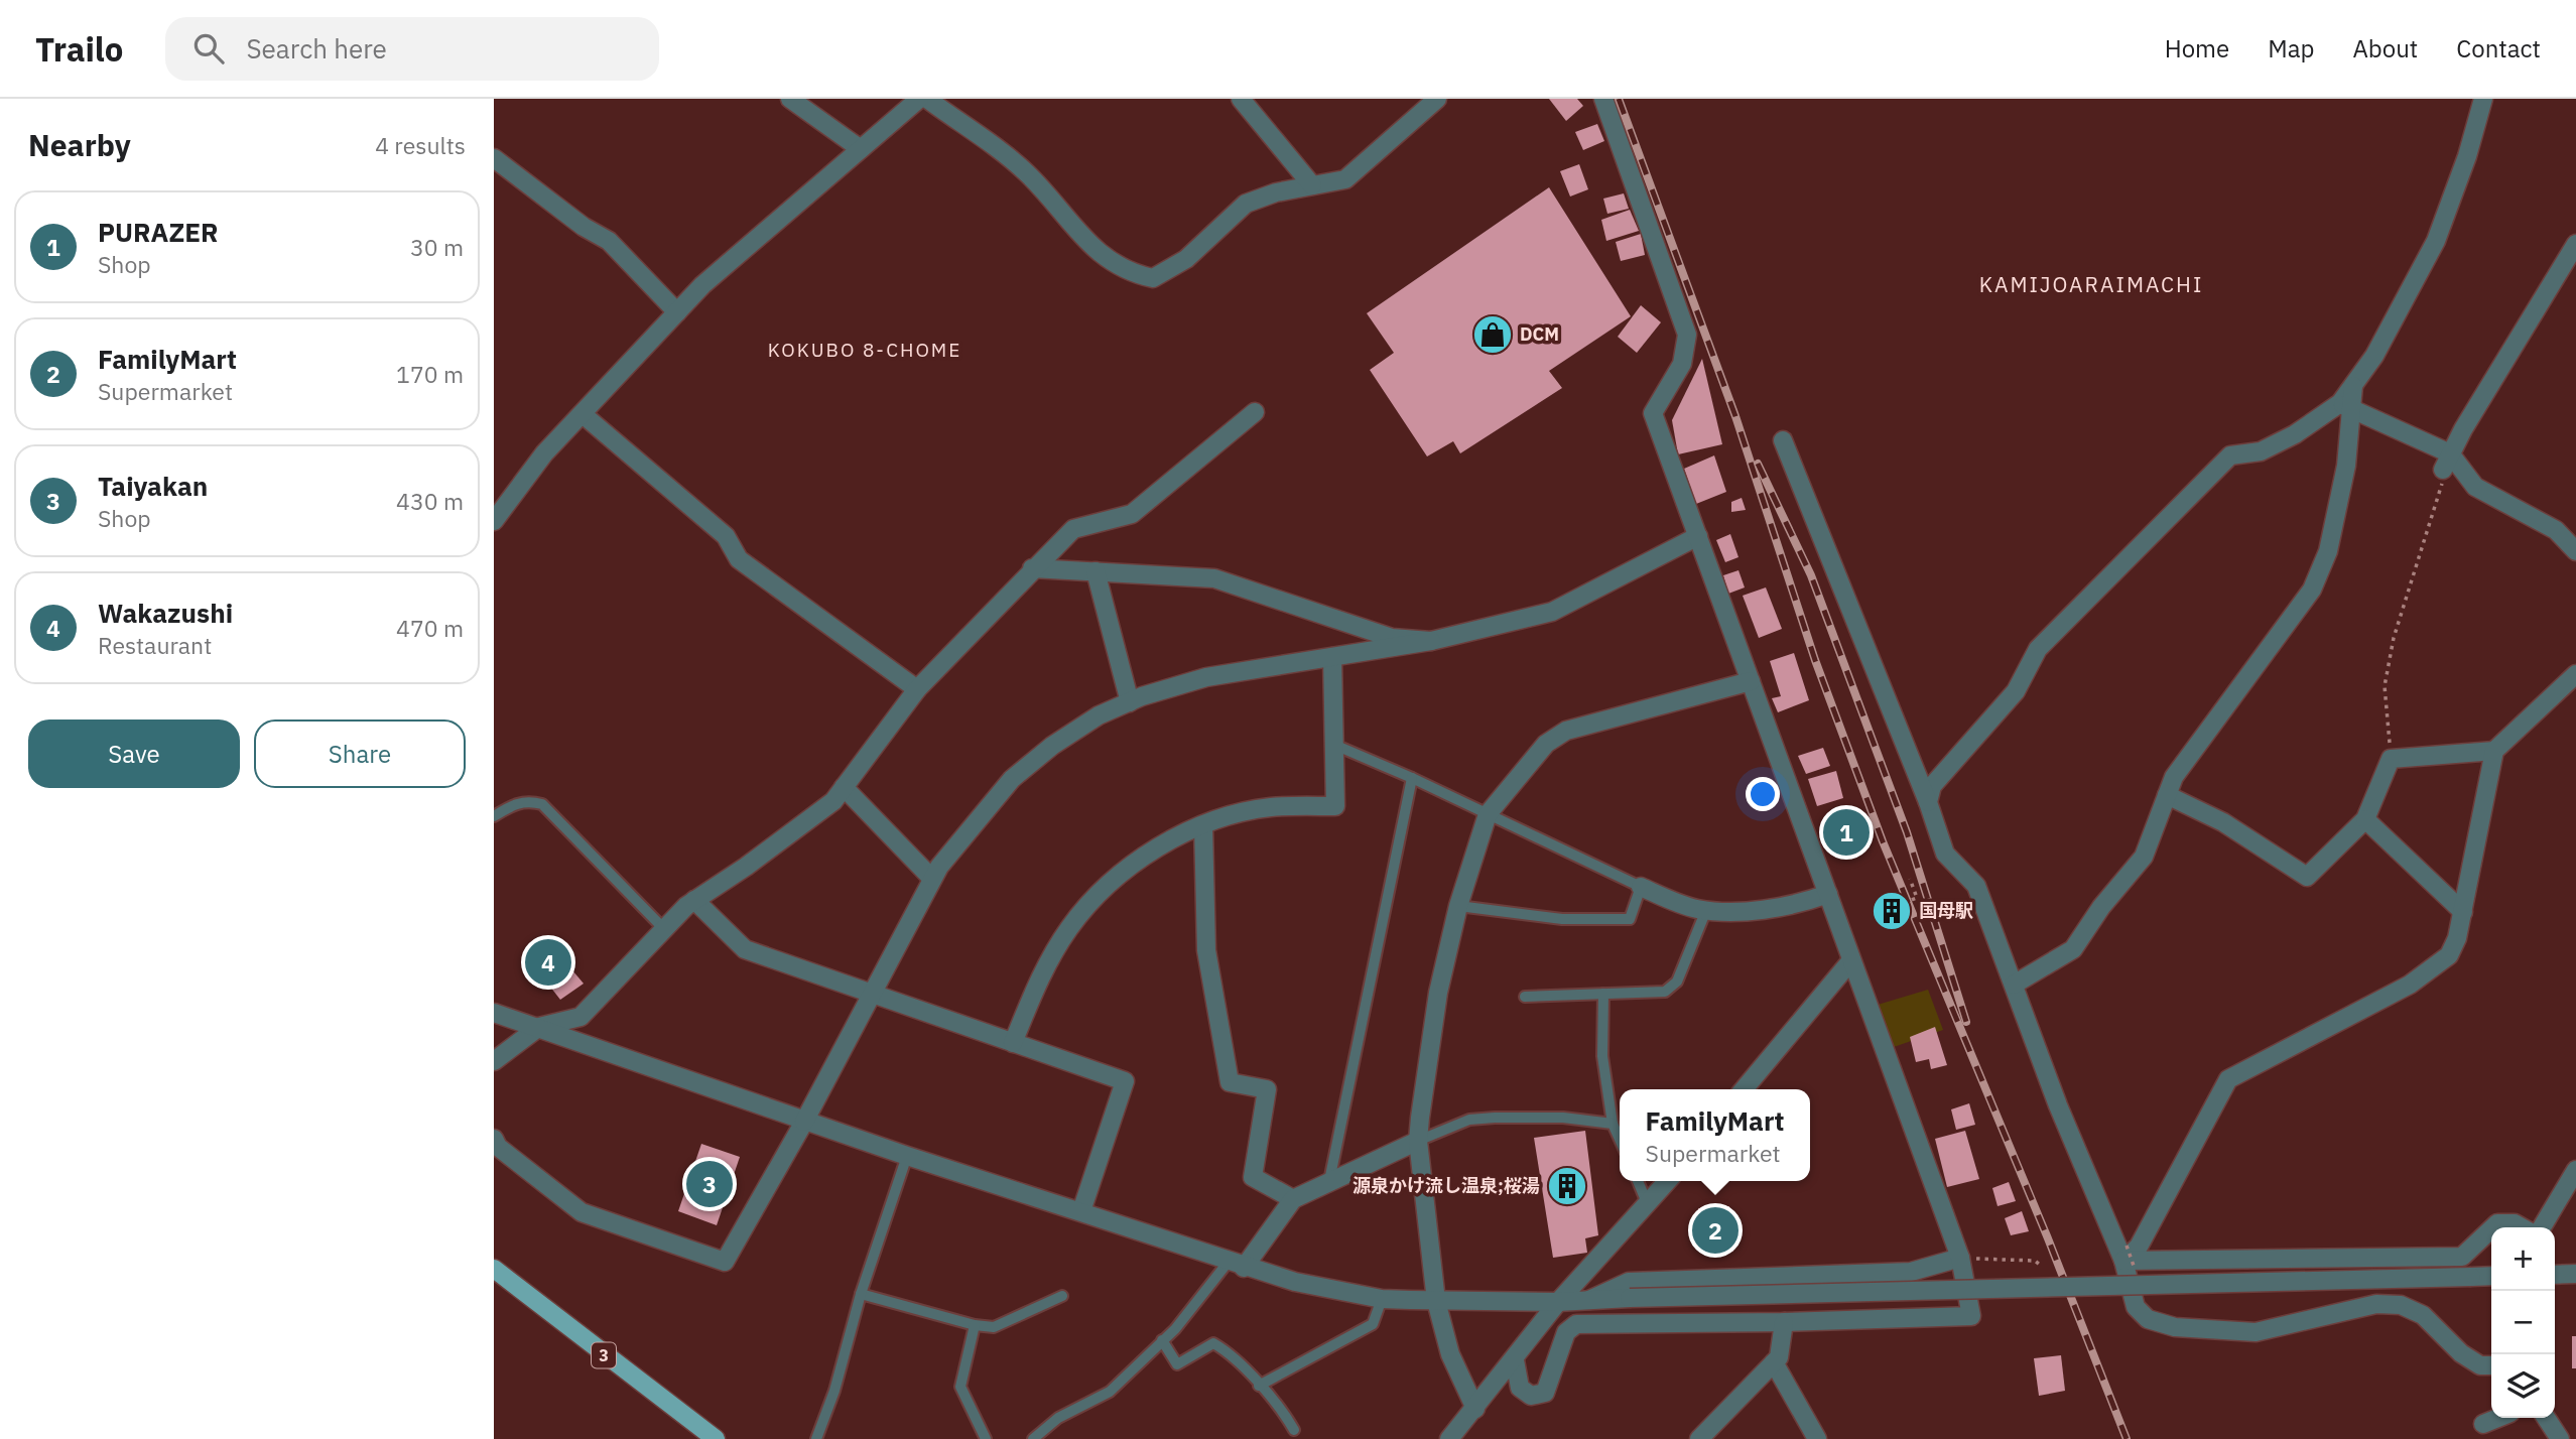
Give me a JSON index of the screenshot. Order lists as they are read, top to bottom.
{
  "streets": {
    "main road": ["3"]
  },
  "districts": ["KAMIJOARAIMACHI", "KOKUBO 8-CHOME"],
  "places": {
    "shop": ["DCM"],
    "building": ["国母駅", "源泉かけ流し温泉;桜湯"]
  },
  "page": {
    "header": "Trailo",
    "search": "Search here",
    "nav": [
      "Home",
      "Map",
      "About",
      "Contact"
    ],
    "heading": ["Nearby", "4 results"],
    "list": [
      {
        "mark": "1",
        "name": "PURAZER",
        "note": "Shop",
        "value": "30 m"
      },
      {
        "mark": "2",
        "name": "FamilyMart",
        "note": "Supermarket",
        "value": "170 m"
      },
      {
        "mark": "3",
        "name": "Taiyakan",
        "note": "Shop",
        "value": "430 m"
      },
      {
        "mark": "4",
        "name": "Wakazushi",
        "note": "Restaurant",
        "value": "470 m"
      }
    ],
    "buttons": ["Save", "Share"],
    "pins": [
      "1",
      "4",
      "3",
      "2"
    ],
    "popup": ["FamilyMart", "Supermarket"],
    "map_buttons": ["+", "−"]
  }
}
